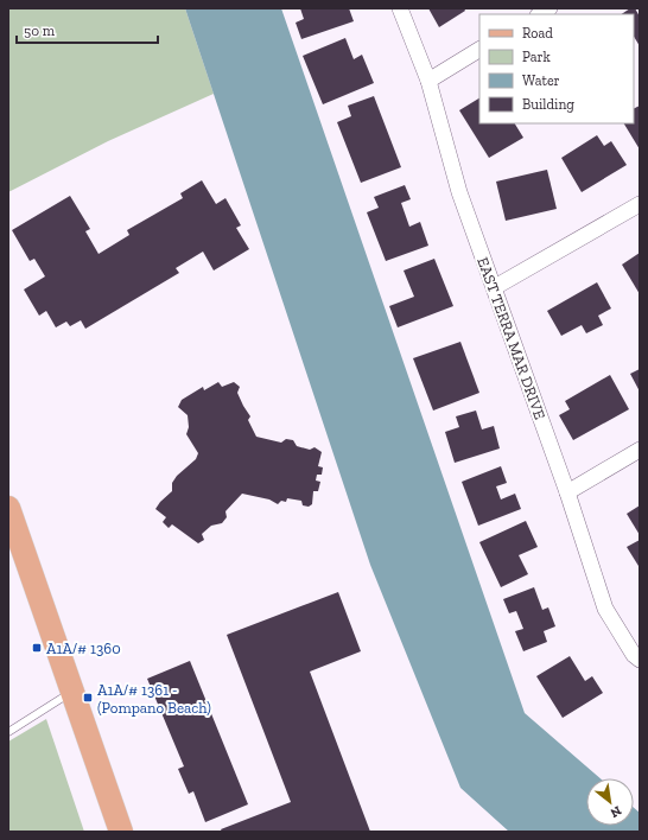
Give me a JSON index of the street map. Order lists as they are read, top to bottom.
{
  "streets": {
    "street": ["EAST TERRA MAR DRIVE"]
  },
  "places": {
    "transit": ["A1A/# 1360", "A1A/# 1361 - (Pompano Beach)"]
  },
  "legend": [
    "Road",
    "Park",
    "Water",
    "Building"
  ],
  "scale_bar": "50 m",
  "north": "bottom right"
}
